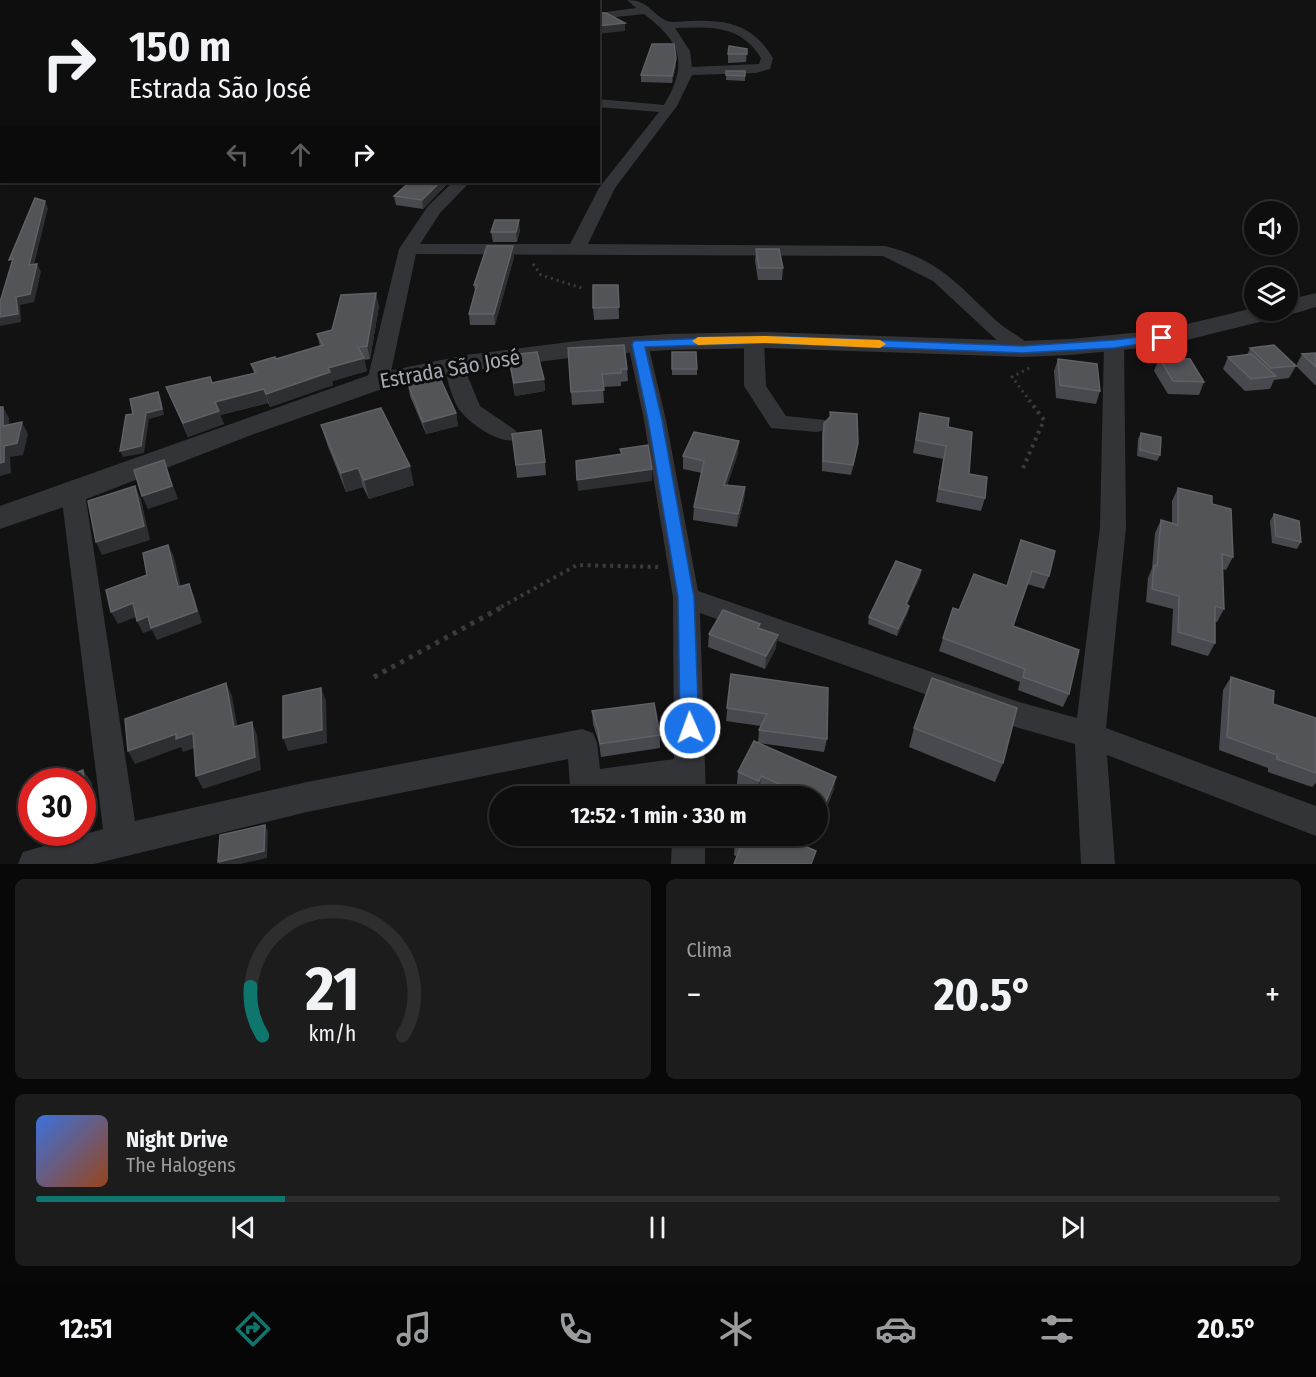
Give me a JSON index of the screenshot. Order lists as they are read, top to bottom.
{
  "streets": {
    "street": ["Estrada São José"]
  },
  "page": {
    "turn": ["150 m", "Estrada São José"],
    "limit": "30",
    "trip": "12:52 · 1 min · 330 m",
    "tile": "Clima",
    "heat": ["−", "20.5°", "+"],
    "song": ["Night Drive", "The Halogens"],
    "tabs": ["12:51", "20.5°"],
    "gauge": ["21", "km/h"]
  }
}
